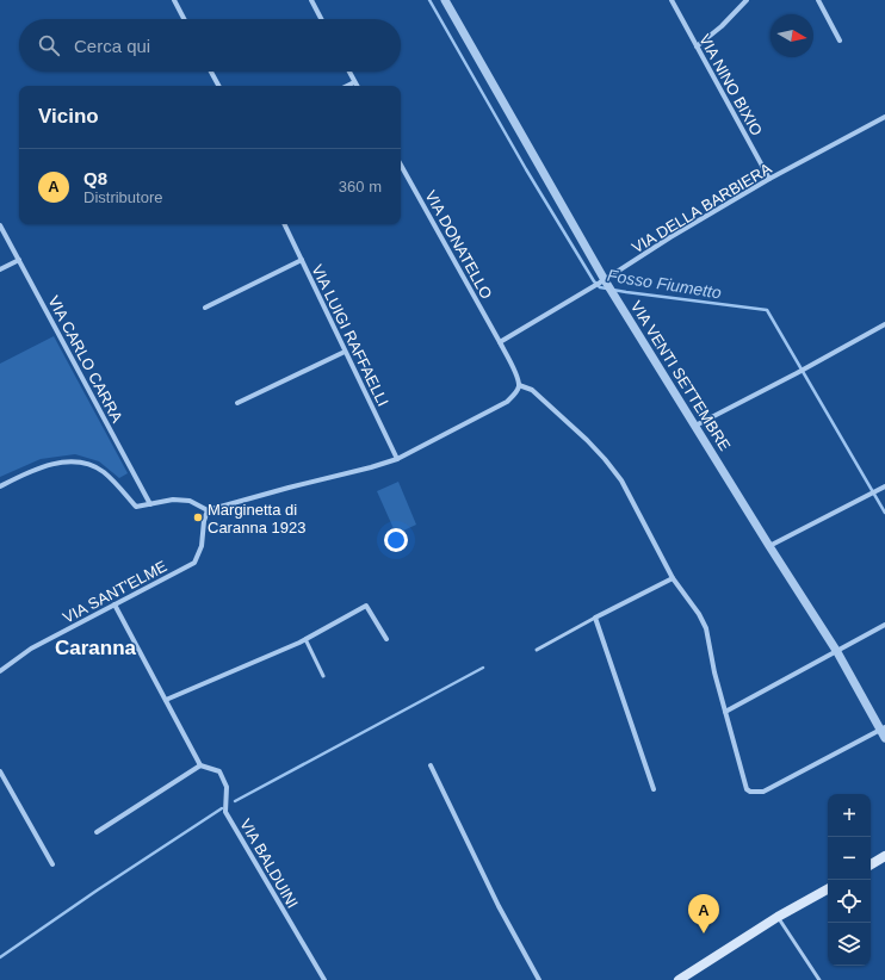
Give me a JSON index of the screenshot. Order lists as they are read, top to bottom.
{
  "streets": {
    "street": [
      "VIA NINO BIXIO",
      "VIA DELLA BARBIERA",
      "VIA DONATELLO",
      "VIA LUIGI RAFFAELLI",
      "VIA CARLO CARRA",
      "VIA VENTI SETTEMBRE",
      "VIA SANT'ELME",
      "VIA BALDUINI"
    ]
  },
  "crossings": [
    ["VIA NINO BIXIO", "VIA DELLA BARBIERA"],
    ["VIA DELLA BARBIERA", "VIA DONATELLO"],
    ["VIA DELLA BARBIERA", "VIA VENTI SETTEMBRE"]
  ],
  "districts": ["Caranna"],
  "water": ["Fosso Fiumetto"],
  "places": ["Marginetta di Caranna 1923"],
  "north": "right",
  "page": {
    "search": "Cerca qui",
    "heading": "Vicino",
    "list": [
      {
        "mark": "A",
        "name": "Q8",
        "note": "Distributore",
        "value": "360 m"
      }
    ],
    "map_buttons": ["+", "−"],
    "pins": "A"
  }
}
